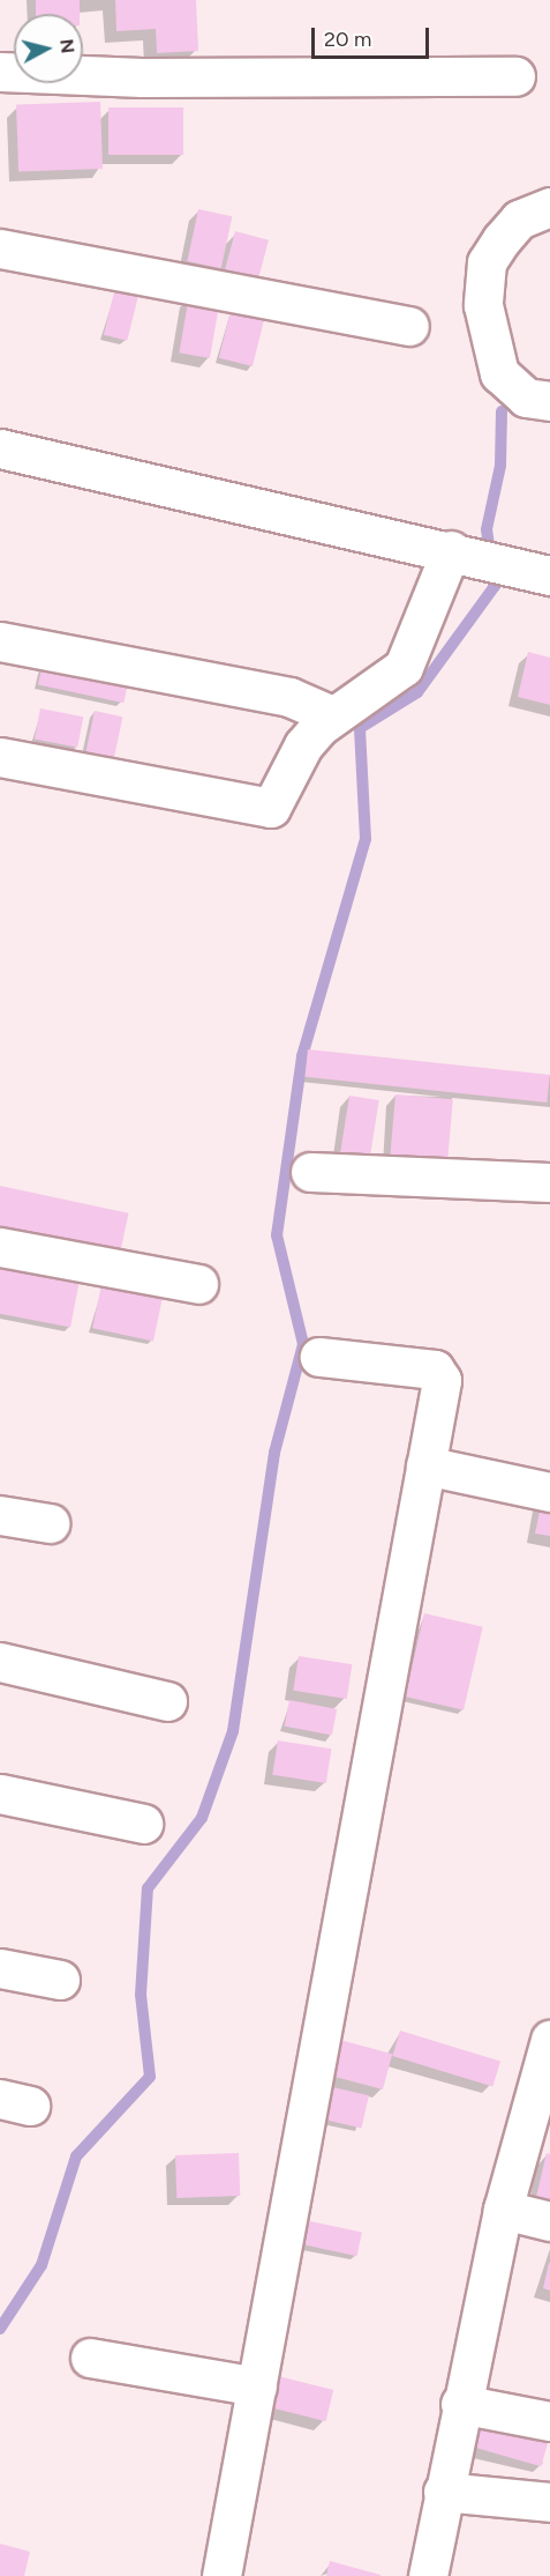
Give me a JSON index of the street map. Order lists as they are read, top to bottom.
{
  "scale_bar": "20 m",
  "north": "right"
}
